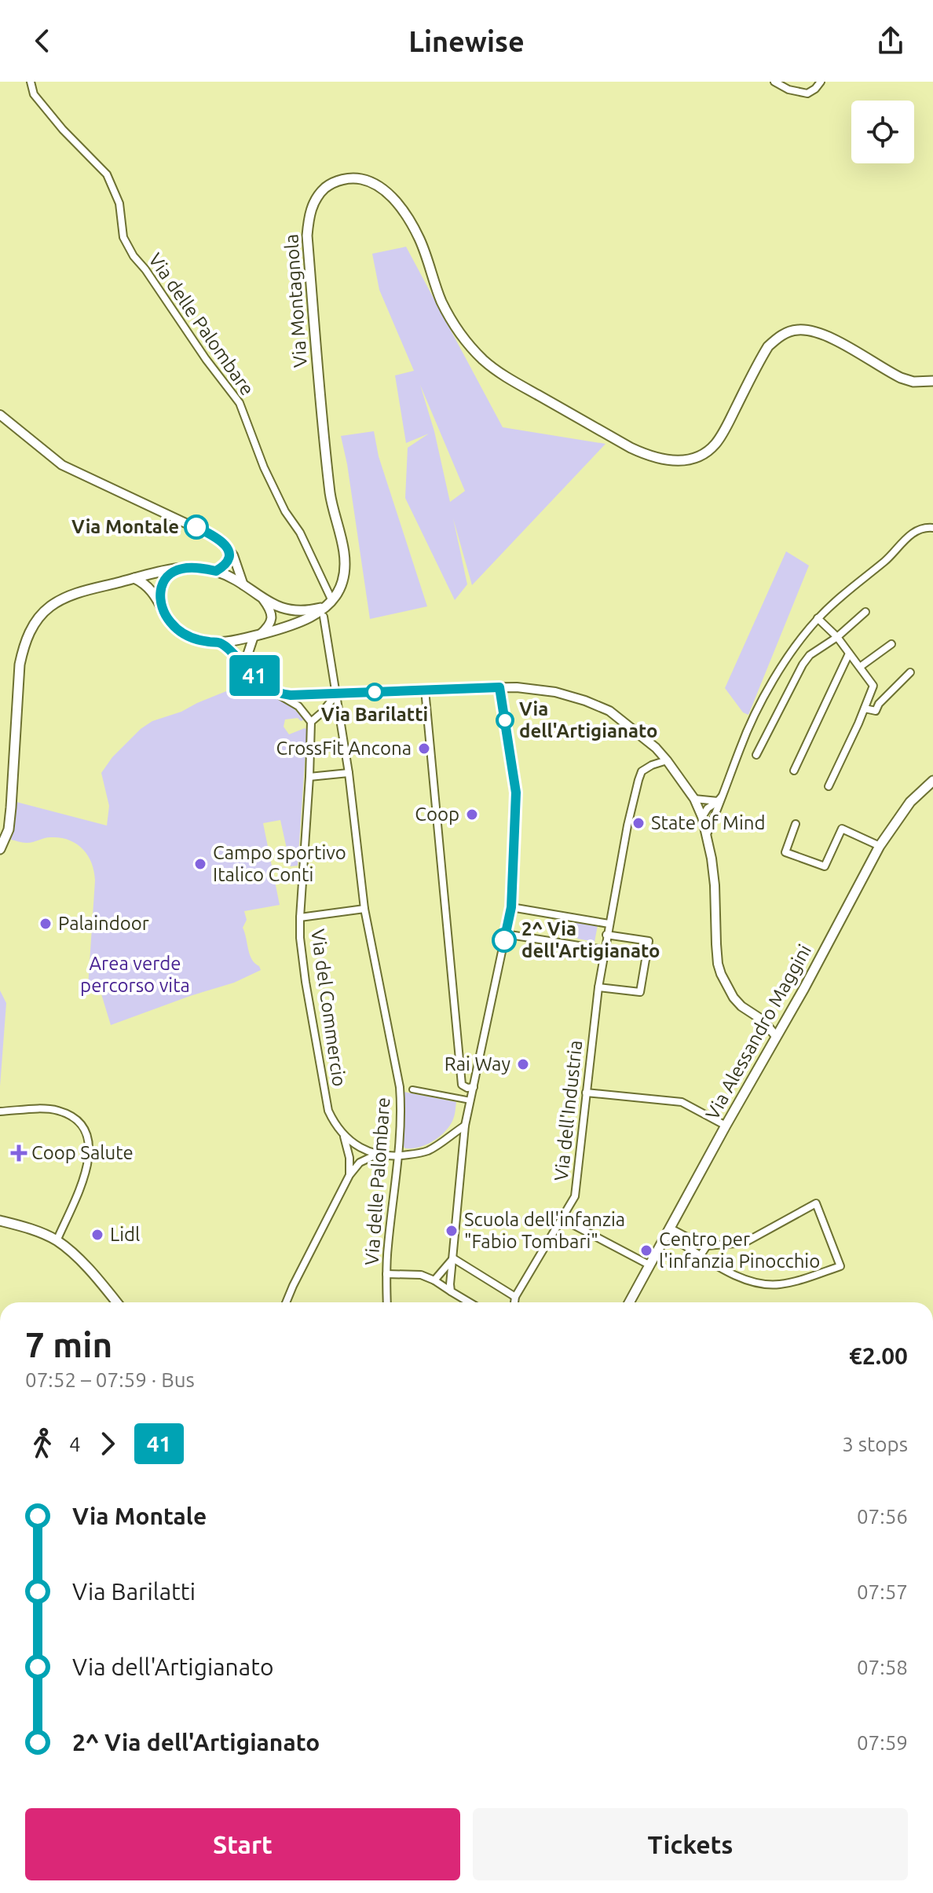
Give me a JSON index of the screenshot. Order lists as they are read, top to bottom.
{
  "streets": {
    "main road": ["Via Montagnola", "Via Alessandro Maggini"],
    "street": ["Via delle Palombare", "Via del Commercio", "Via dell'Industria"]
  },
  "crossings": [
    ["Via Montagnola", "Via delle Palombare"],
    ["Via delle Palombare", "Via del Commercio"]
  ],
  "parks": ["Area verde percorso vita"],
  "places": {
    "other": [
      "Via Montale",
      "Via Barilatti",
      "Via dell'Artigianato",
      "CrossFit Ancona",
      "Coop",
      "State of Mind",
      "Campo sportivo Italico Conti",
      "Palaindoor",
      "2^ Via dell'Artigianato",
      "Rai Way",
      "Scuola dell'infanzia \"Fabio Tombari\"",
      "Lidl",
      "Centro per l'infanzia Pinocchio"
    ],
    "health": ["Coop Salute"]
  },
  "lines": ["bus line 41"],
  "page": {
    "header": "Linewise",
    "on_map": "41",
    "heading": ["7 min", "07:52 – 07:59 · Bus", "€2.00"],
    "legs": ["4", "41", "3 stops"],
    "list": [
      {
        "name": "Via Montale",
        "value": "07:56"
      },
      {
        "name": "Via Barilatti",
        "value": "07:57"
      },
      {
        "name": "Via dell'Artigianato",
        "value": "07:58"
      },
      {
        "name": "2^ Via dell'Artigianato",
        "value": "07:59"
      }
    ],
    "buttons": ["Start", "Tickets"]
  }
}
